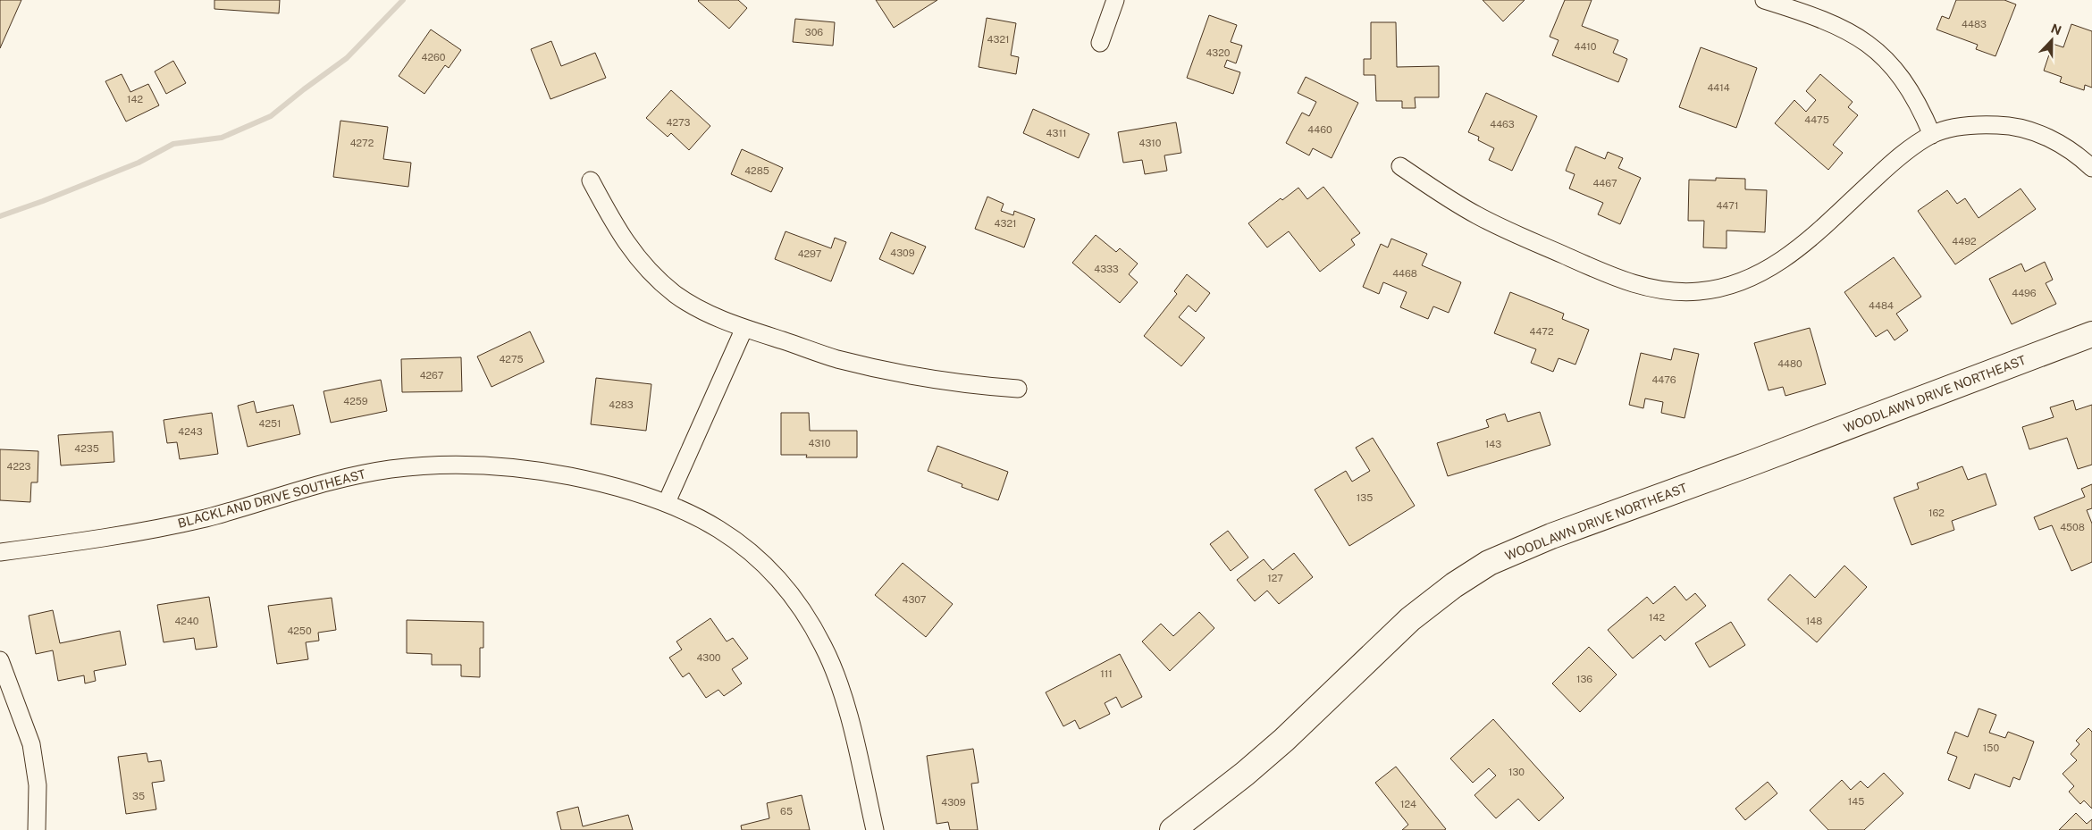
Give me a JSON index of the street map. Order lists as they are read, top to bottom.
{
  "streets": {
    "street": ["WOODLAWN DRIVE NORTHEAST", "BLACKLAND DRIVE SOUTHEAST"]
  },
  "house_numbers": [
    "4483",
    "306",
    "4321",
    "4410",
    "4320",
    "4260",
    "4414",
    "142",
    "4475",
    "4273",
    "4463",
    "4460",
    "4311",
    "4272",
    "4310",
    "4285",
    "4467",
    "4471",
    "4321",
    "4492",
    "4309",
    "4297",
    "4333",
    "4468",
    "4496",
    "4484",
    "4472",
    "4275",
    "4480",
    "4267",
    "4476",
    "4259",
    "4283",
    "4251",
    "4243",
    "4310",
    "143",
    "4235",
    "4223",
    "135",
    "162",
    "4508",
    "127",
    "4307",
    "142",
    "4240",
    "148",
    "4250",
    "4300",
    "111",
    "136",
    "150",
    "130",
    "35",
    "145",
    "4309",
    "124",
    "65"
  ],
  "north": "top"
}
